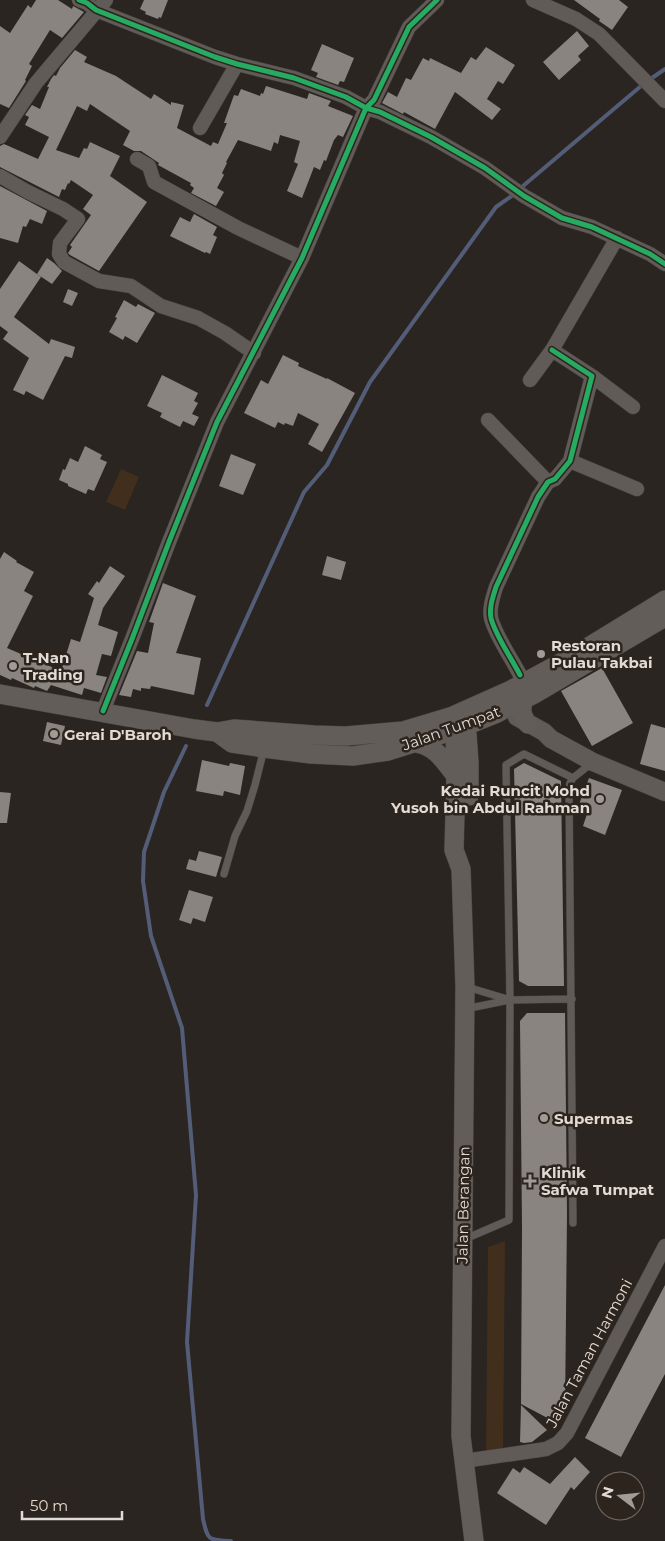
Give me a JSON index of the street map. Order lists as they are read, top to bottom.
{
  "streets": {
    "main road": ["Jalan Tumpat", "Jalan Berangan"],
    "street": ["Jalan Taman Harmoni"]
  },
  "crossings": [
    ["Jalan Tumpat", "Jalan Berangan"],
    ["Jalan Berangan", "Jalan Taman Harmoni"]
  ],
  "places": {
    "other": [
      "Restoran Pulau Takbai",
      "T-Nan Trading",
      "Gerai D'Baroh",
      "Kedai Runcit Mohd Yusoh bin Abdul Rahman",
      "Supermas"
    ],
    "health": ["Klinik Safwa Tumpat"]
  },
  "scale_bar": "50 m",
  "north": "left"
}
